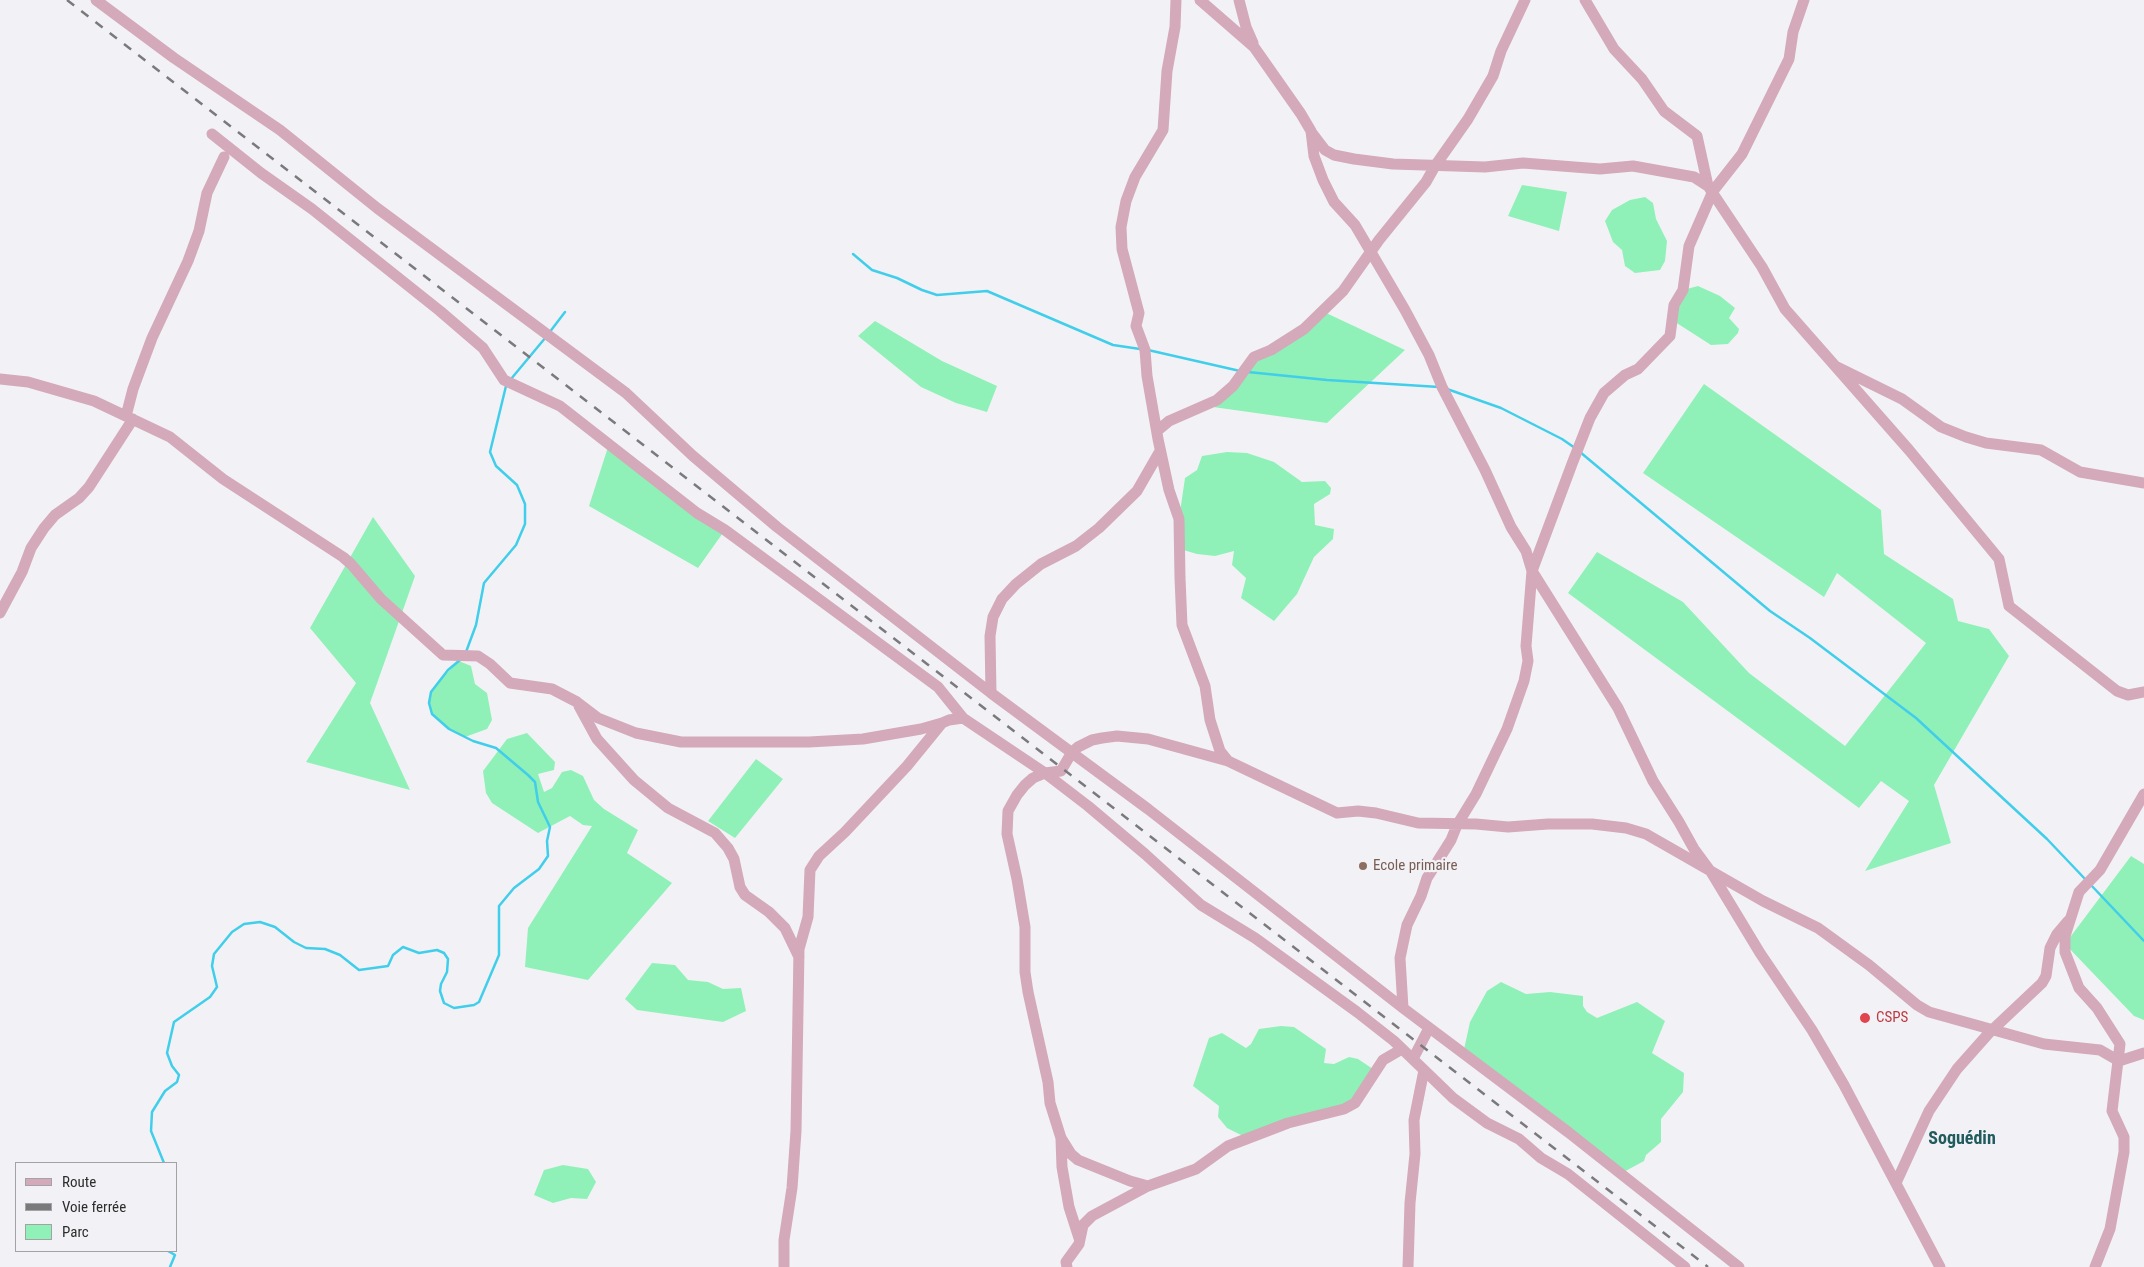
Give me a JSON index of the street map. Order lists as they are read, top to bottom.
{
  "districts": ["Soguédin"],
  "places": ["Ecole primaire", "CSPS"],
  "legend": ["Route", "Voie ferrée", "Parc"]
}
